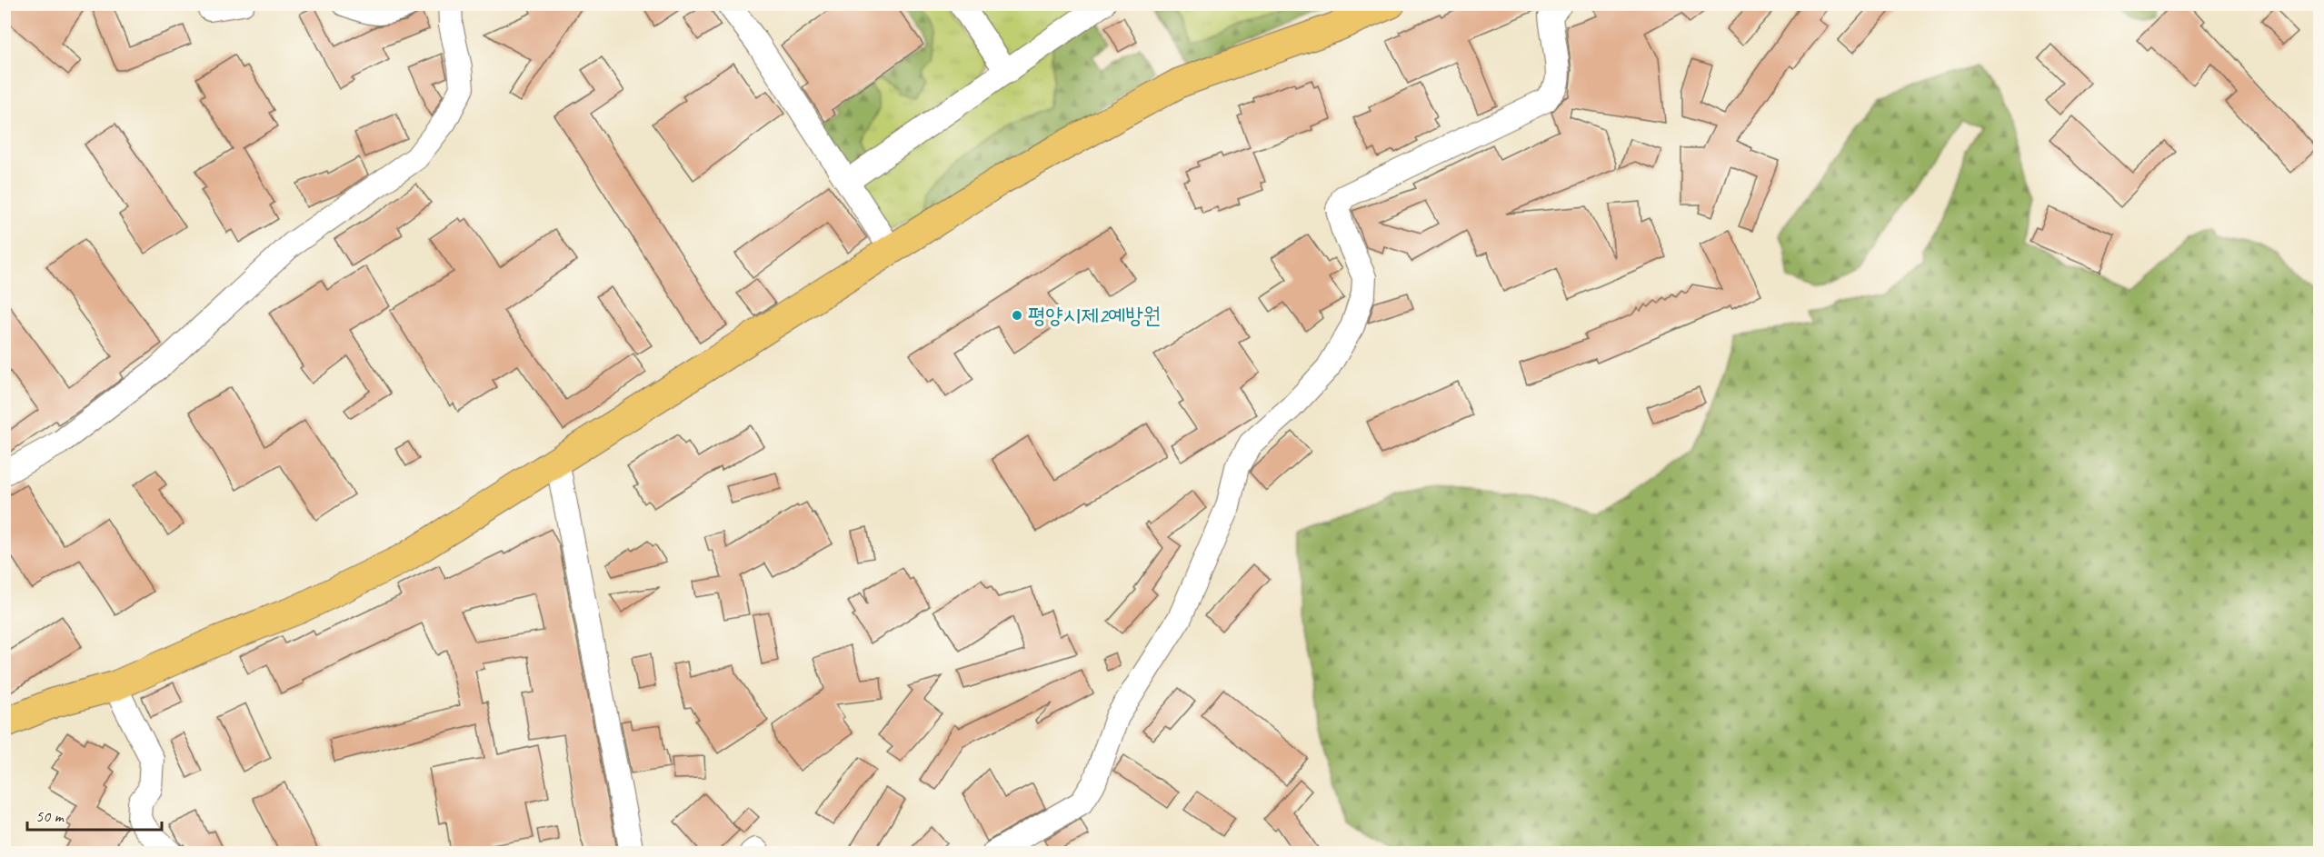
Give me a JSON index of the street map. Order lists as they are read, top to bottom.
{
  "places": ["평양시제2예방원"],
  "scale_bar": "50 m"
}
